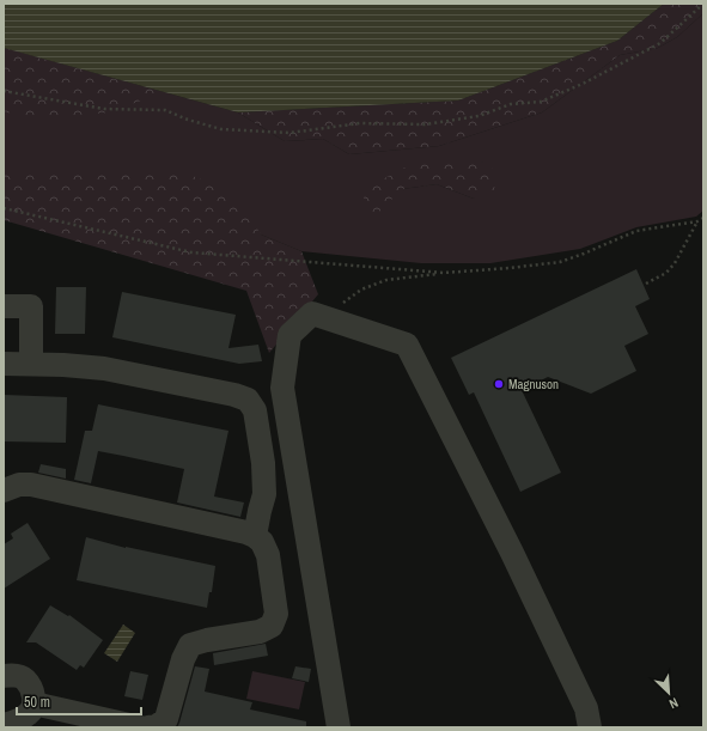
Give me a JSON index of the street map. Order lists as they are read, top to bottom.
{
  "places": ["Magnuson"],
  "scale_bar": "50 m",
  "north": "bottom right"
}
